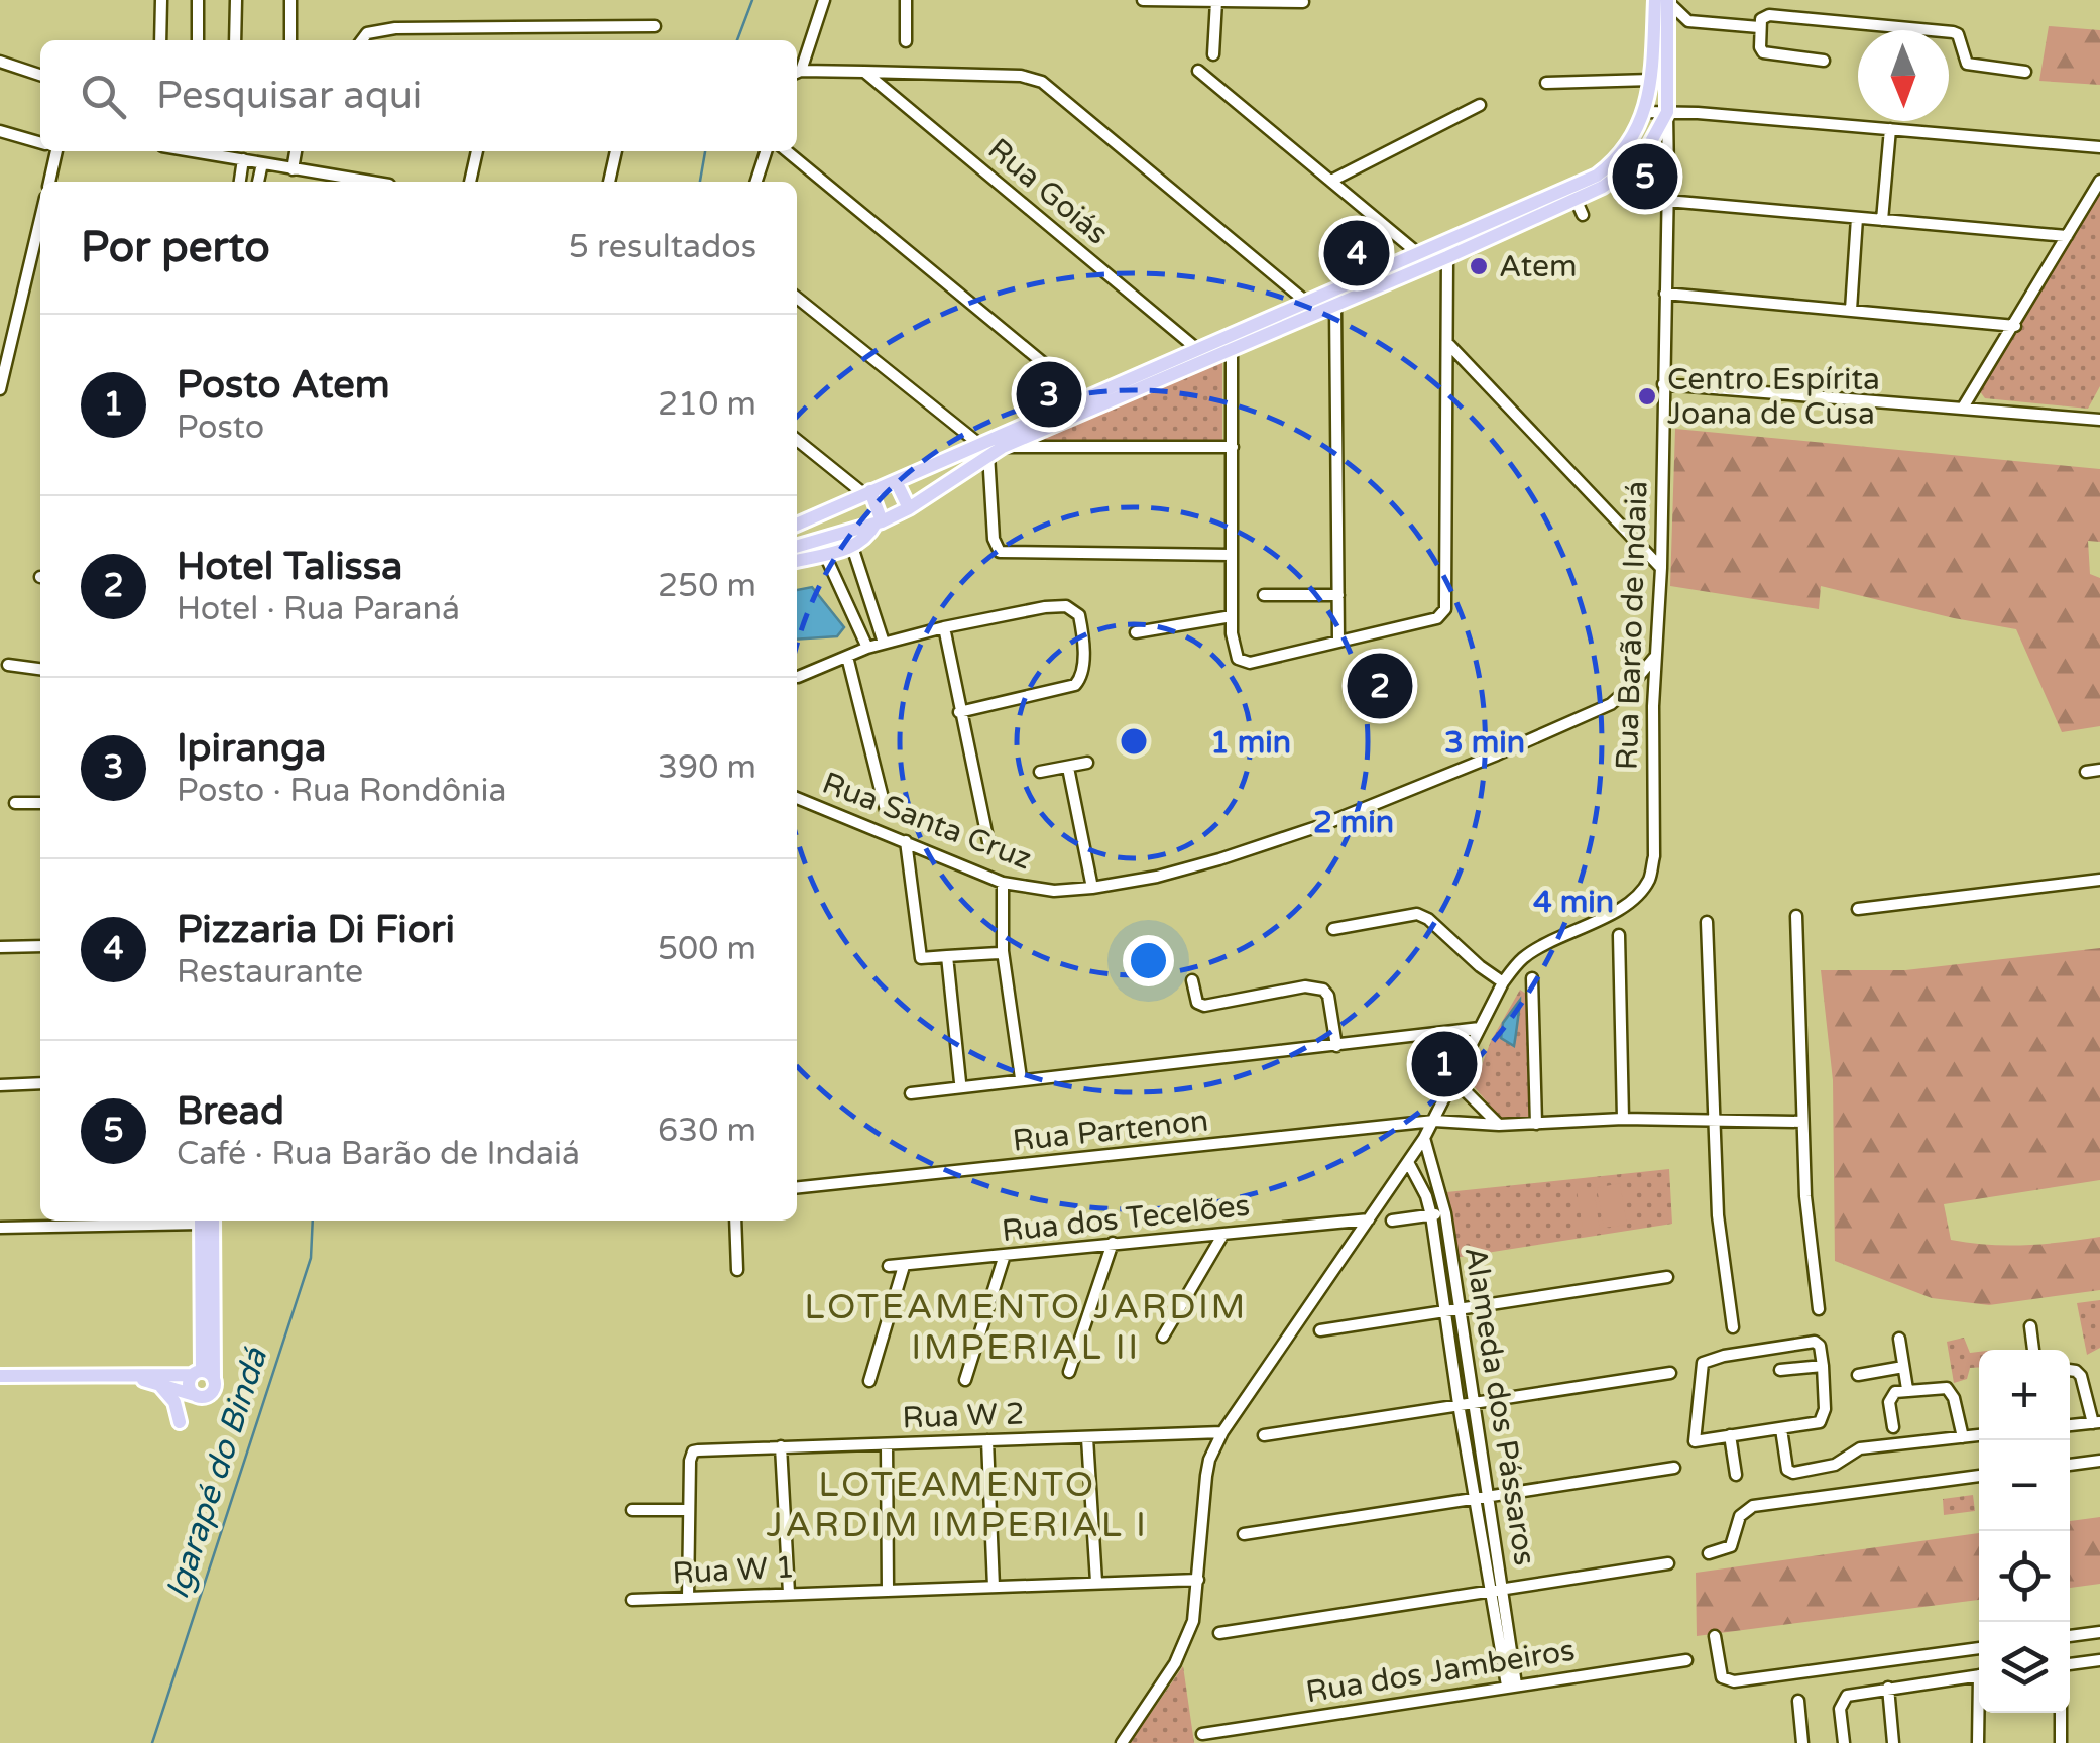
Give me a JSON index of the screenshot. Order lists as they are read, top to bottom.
{
  "streets": {
    "street": [
      "Rua Goiás",
      "Rua Barão de Indaiá",
      "Rua Santa Cruz",
      "Rua Partenon",
      "Rua dos Tecelões",
      "Alameda dos Pássaros",
      "Rua W 2",
      "Rua W 1",
      "Rua dos Jambeiros"
    ]
  },
  "crossings": [
    ["Rua Barão de Indaiá", "Rua Santa Cruz"],
    ["Rua Barão de Indaiá", "Rua Partenon"],
    ["Rua Barão de Indaiá", "Rua dos Tecelões"],
    ["Rua Barão de Indaiá", "Alameda dos Pássaros"],
    ["Rua Barão de Indaiá", "Rua W 2"],
    ["Rua Barão de Indaiá", "Rua W 1"],
    ["Alameda dos Pássaros", "Rua dos Jambeiros"]
  ],
  "districts": ["LOTEAMENTO JARDIM IMPERIAL II", "LOTEAMENTO JARDIM IMPERIAL I"],
  "water": ["Igarapé do Bindá"],
  "places": ["Atem", "Centro Espírita Joana de Cusa"],
  "north": "bottom",
  "page": {
    "search": "Pesquisar aqui",
    "pins": [
      "5",
      "4",
      "3",
      "2",
      "1"
    ],
    "heading": ["Por perto", "5 resultados"],
    "list": [
      {
        "mark": "1",
        "name": "Posto Atem",
        "note": "Posto",
        "value": "210 m"
      },
      {
        "mark": "2",
        "name": "Hotel Talissa",
        "note": "Hotel · Rua Paraná",
        "value": "250 m"
      },
      {
        "mark": "3",
        "name": "Ipiranga",
        "note": "Posto · Rua Rondônia",
        "value": "390 m"
      },
      {
        "mark": "4",
        "name": "Pizzaria Di Fiori",
        "note": "Restaurante",
        "value": "500 m"
      },
      {
        "mark": "5",
        "name": "Bread",
        "note": "Café · Rua Barão de Indaiá",
        "value": "630 m"
      }
    ],
    "map_buttons": ["+", "−"]
  },
  "rings": [
    "1 min",
    "3 min",
    "2 min",
    "4 min"
  ]
}
